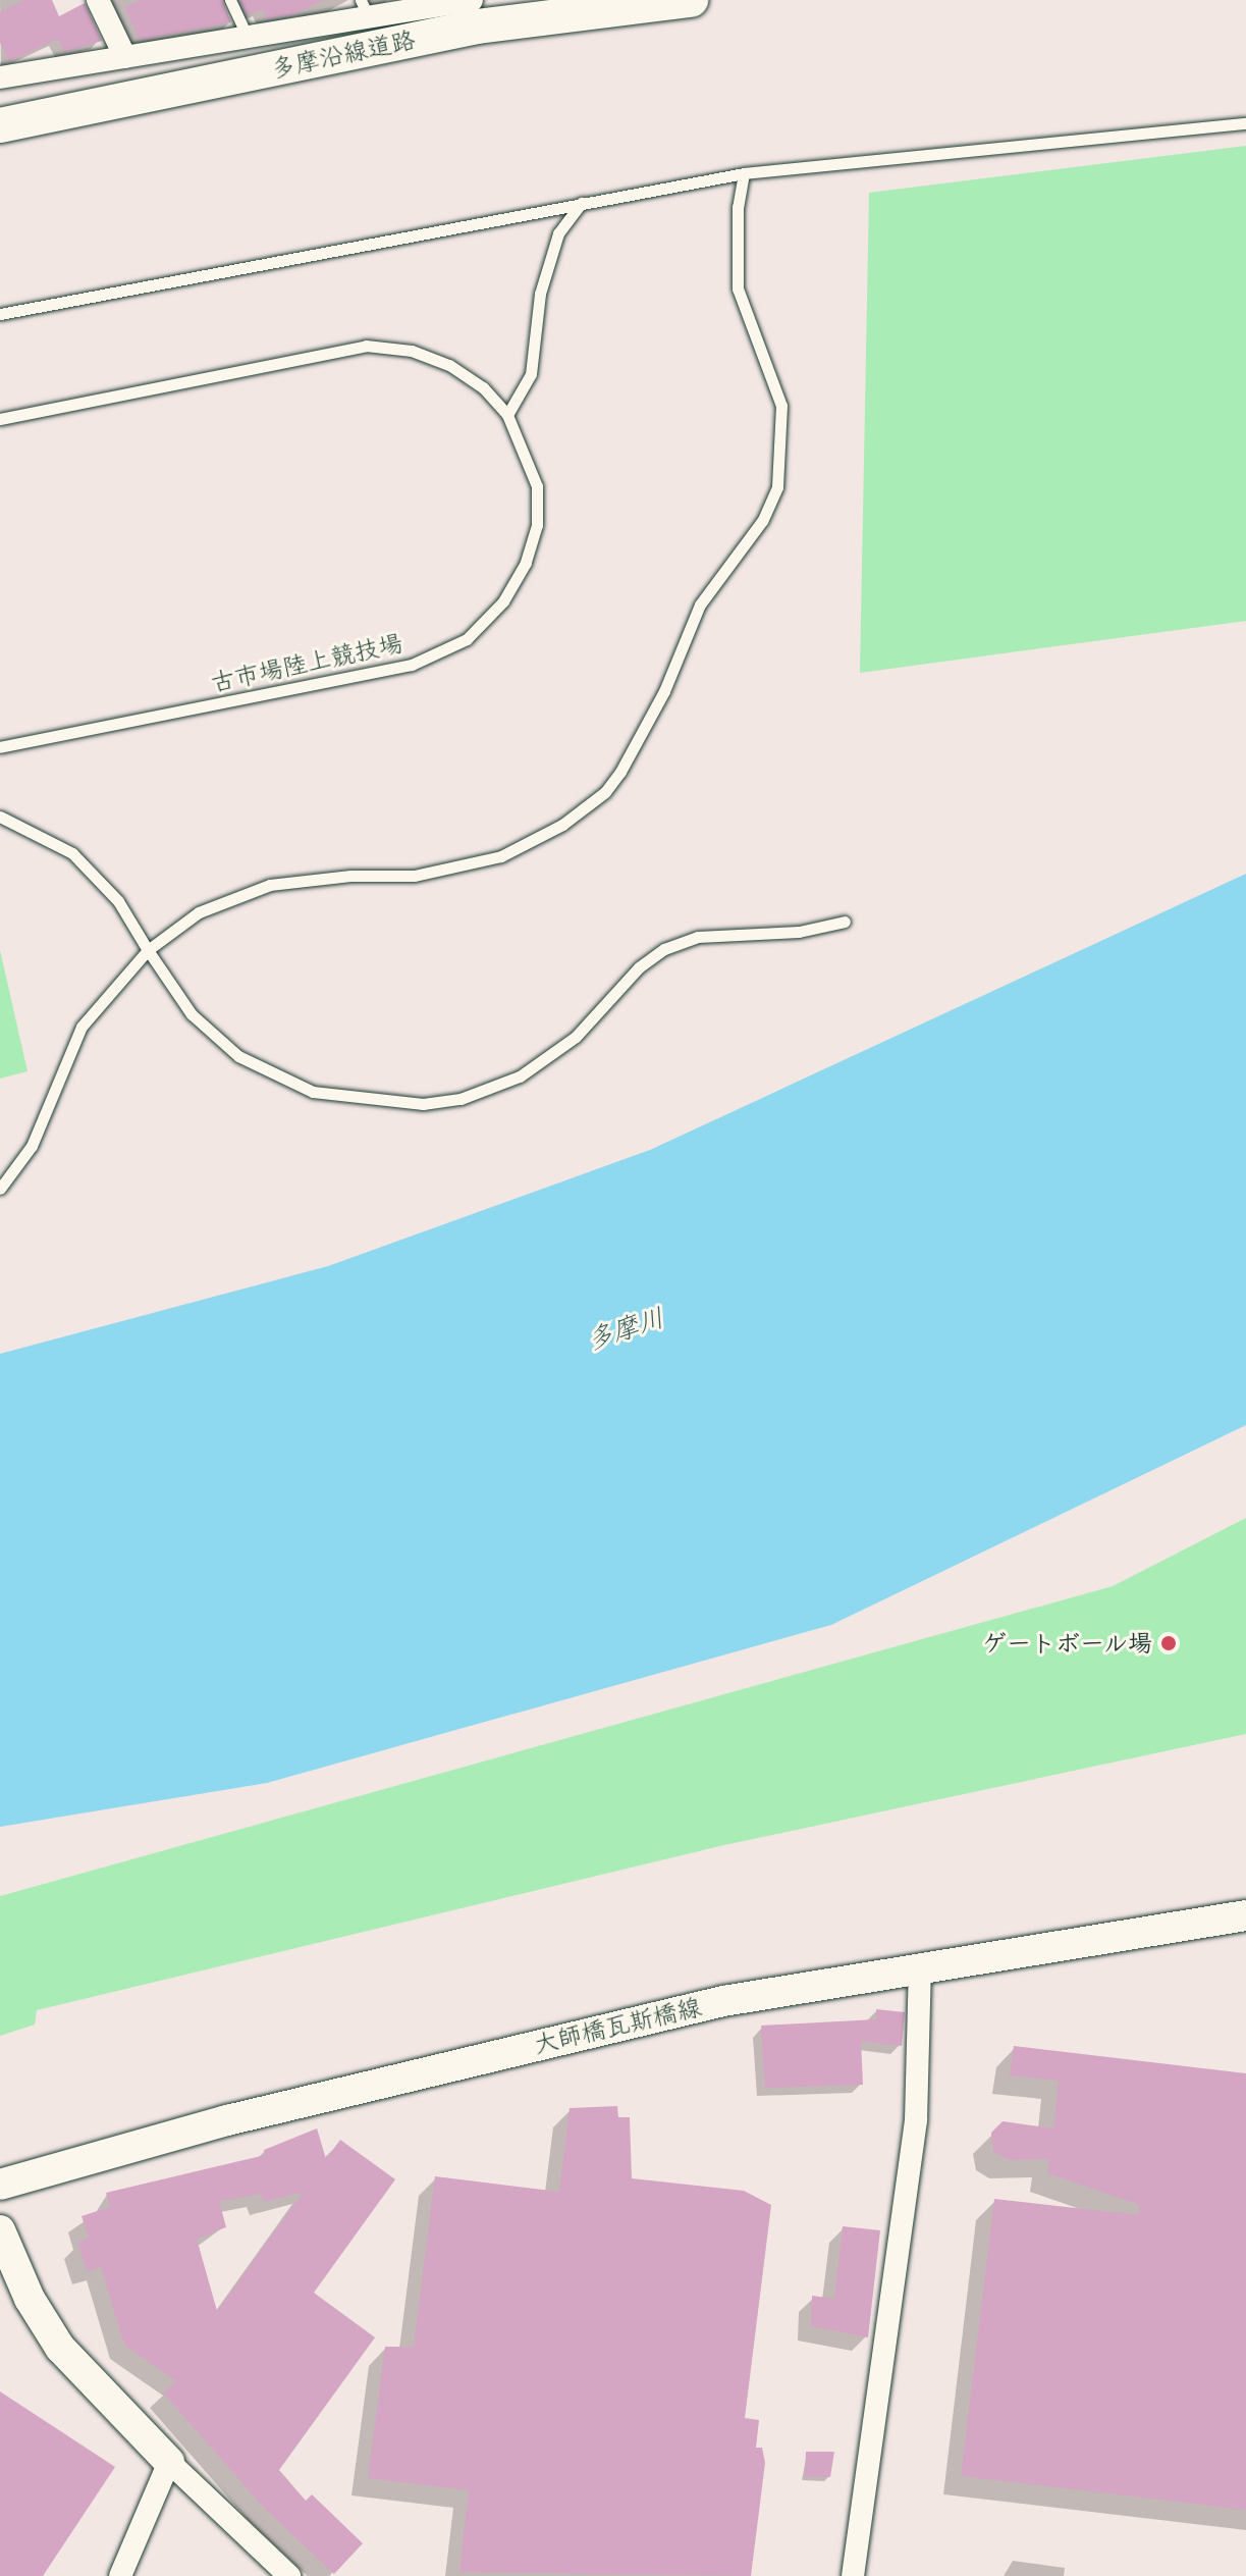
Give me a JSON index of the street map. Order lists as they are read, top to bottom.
{
  "streets": {
    "main road": ["多摩沿線道路"],
    "street": ["大師橋瓦斯橋線"],
    "lane": ["古市場陸上競技場"]
  },
  "water": ["多摩川"],
  "places": ["ゲートボール場"]
}
